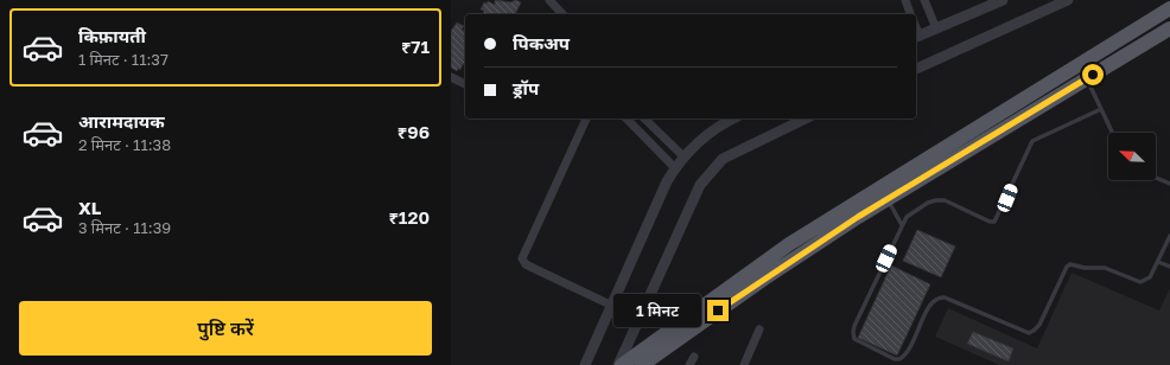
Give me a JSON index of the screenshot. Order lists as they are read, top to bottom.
{
  "north": "top left",
  "page": {
    "list": [
      {
        "name": "किफ़ायती",
        "note": "1 मिनट · 11:37",
        "value": "₹71"
      },
      {
        "name": "आरामदायक",
        "note": "2 मिनट · 11:38",
        "value": "₹96"
      },
      {
        "name": "XL",
        "note": "3 मिनट · 11:39",
        "value": "₹120"
      }
    ],
    "banner": ["पिकअप", "ड्रॉप"],
    "buttons": "पुष्टि करें",
    "bubble": "1 मिनट"
  }
}
